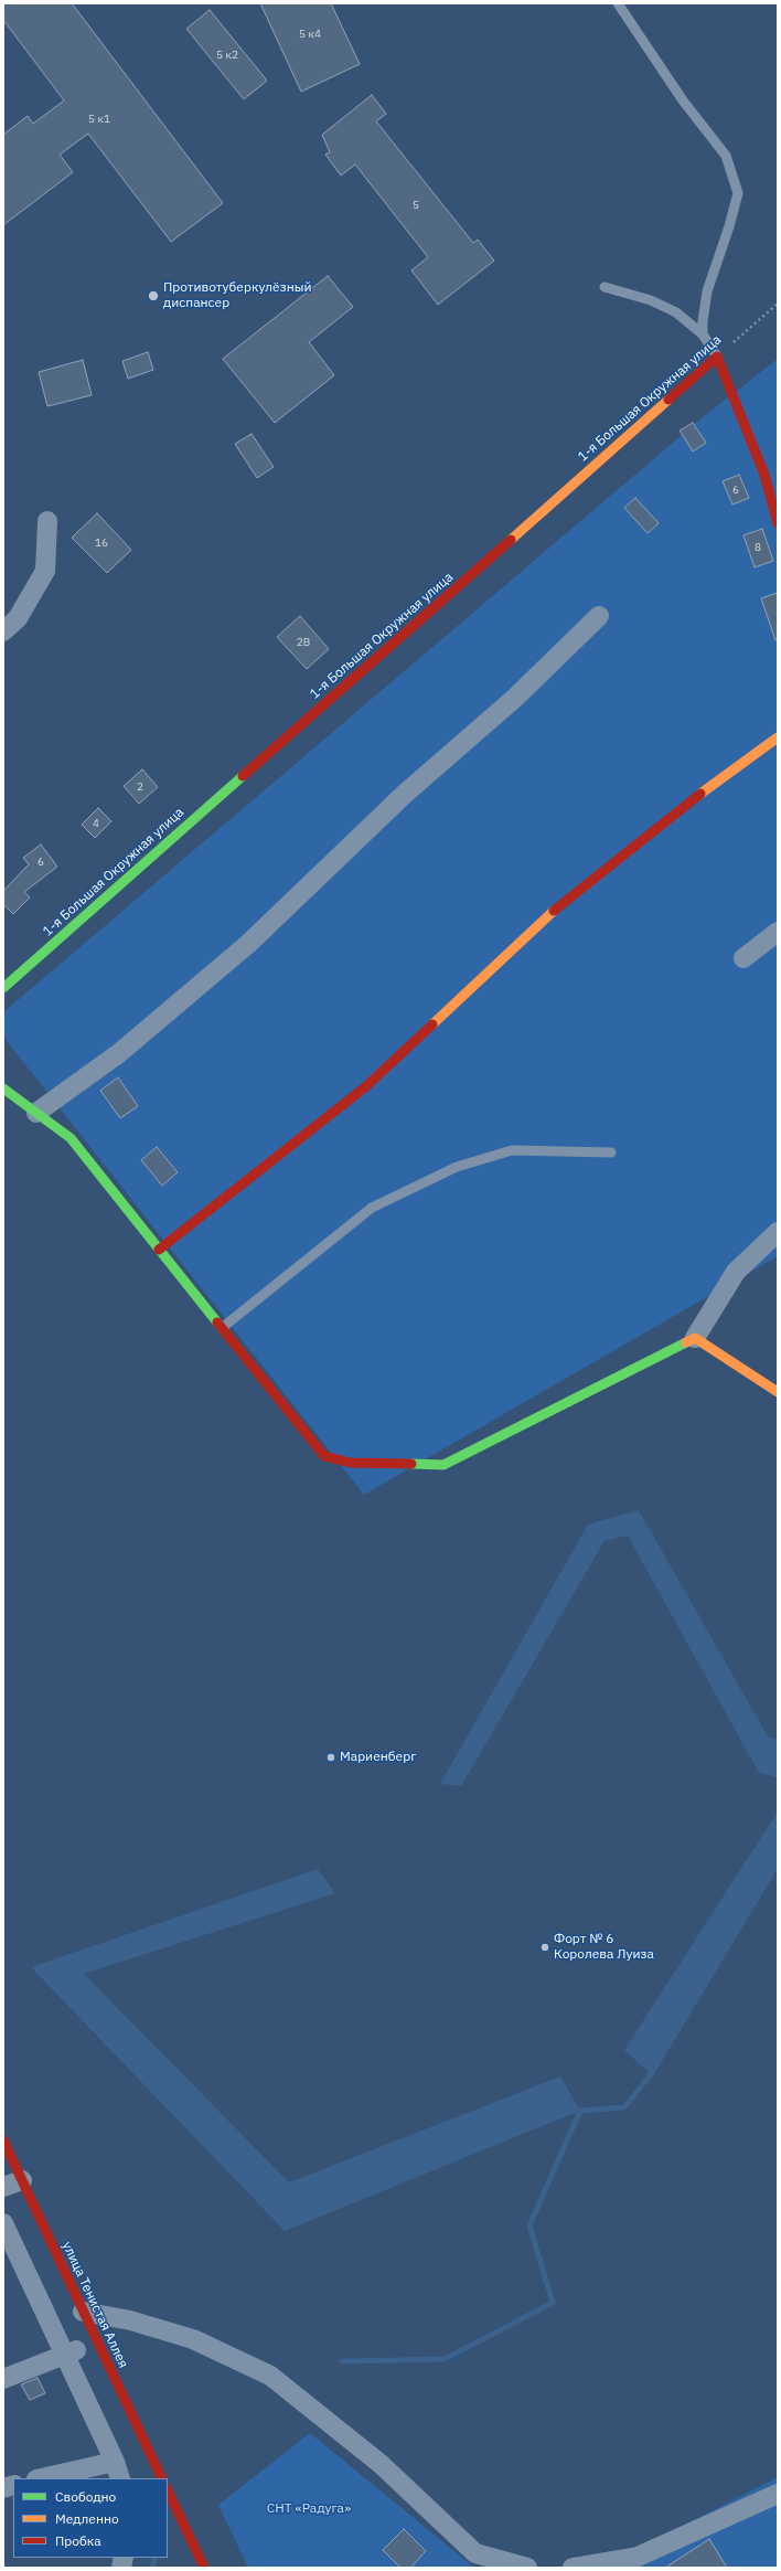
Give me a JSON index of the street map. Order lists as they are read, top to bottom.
{
  "streets": {
    "street": ["1-я Большая Окружная улица", "улица Тенистая Аллея"]
  },
  "parks": ["СНТ «Радуга»"],
  "places": ["Противотуберкулёзный диспансер", "Мариенберг", "Форт № 6 Королева Луиза"],
  "house_numbers": [
    "5 к4",
    "5 к2",
    "5 к1",
    "5",
    "6",
    "16",
    "8",
    "2В",
    "2",
    "4",
    "6"
  ],
  "legend": ["Свободно", "Медленно", "Пробка"]
}
